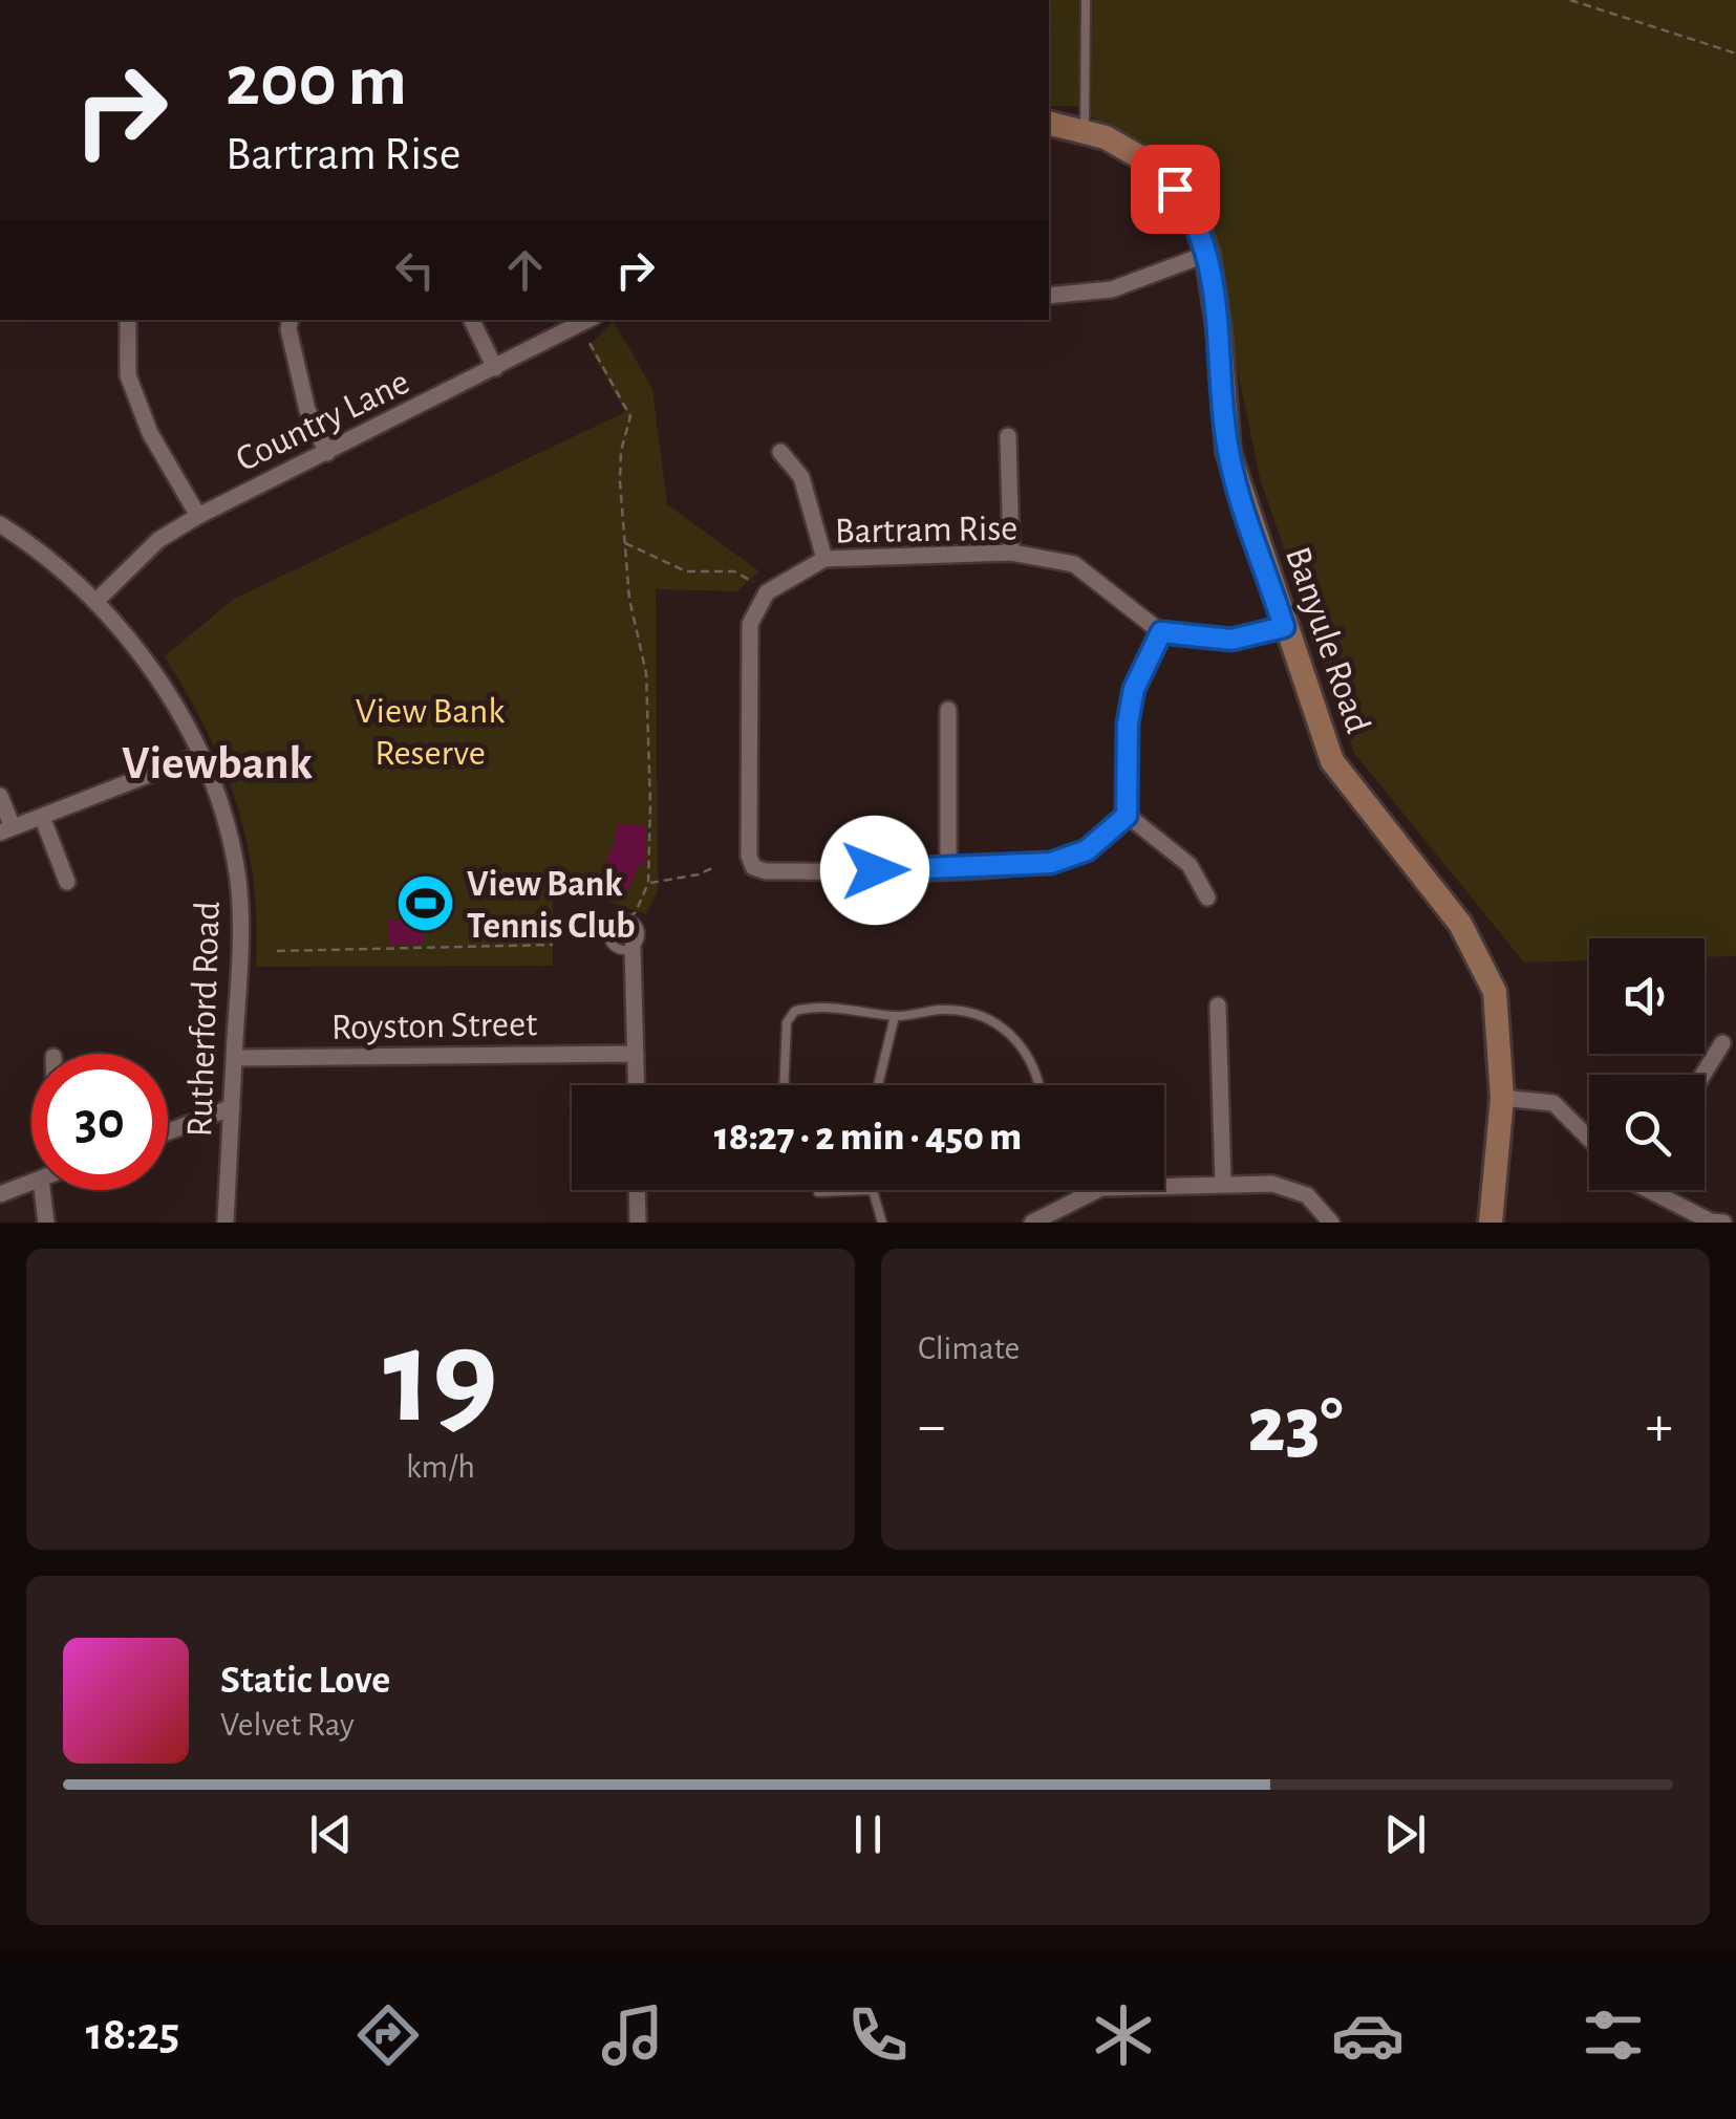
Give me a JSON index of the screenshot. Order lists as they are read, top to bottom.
{
  "streets": {
    "street": [
      "Country Lane",
      "Bartram Rise",
      "Banyule Road",
      "Rutherford Road",
      "Royston Street"
    ]
  },
  "crossings": [
    ["Country Lane", "Rutherford Road"],
    ["Rutherford Road", "Royston Street"]
  ],
  "districts": ["Viewbank"],
  "parks": ["View Bank Reserve"],
  "places": {
    "sports": ["View Bank Tennis Club"]
  },
  "page": {
    "turn": ["200 m", "Bartram Rise"],
    "limit": "30",
    "trip": "18:27 · 2 min · 450 m",
    "tile": [
      ["19", "km/h"],
      "Climate"
    ],
    "heat": ["−", "23°", "+"],
    "song": ["Static Love", "Velvet Ray"],
    "tabs": "18:25"
  }
}
